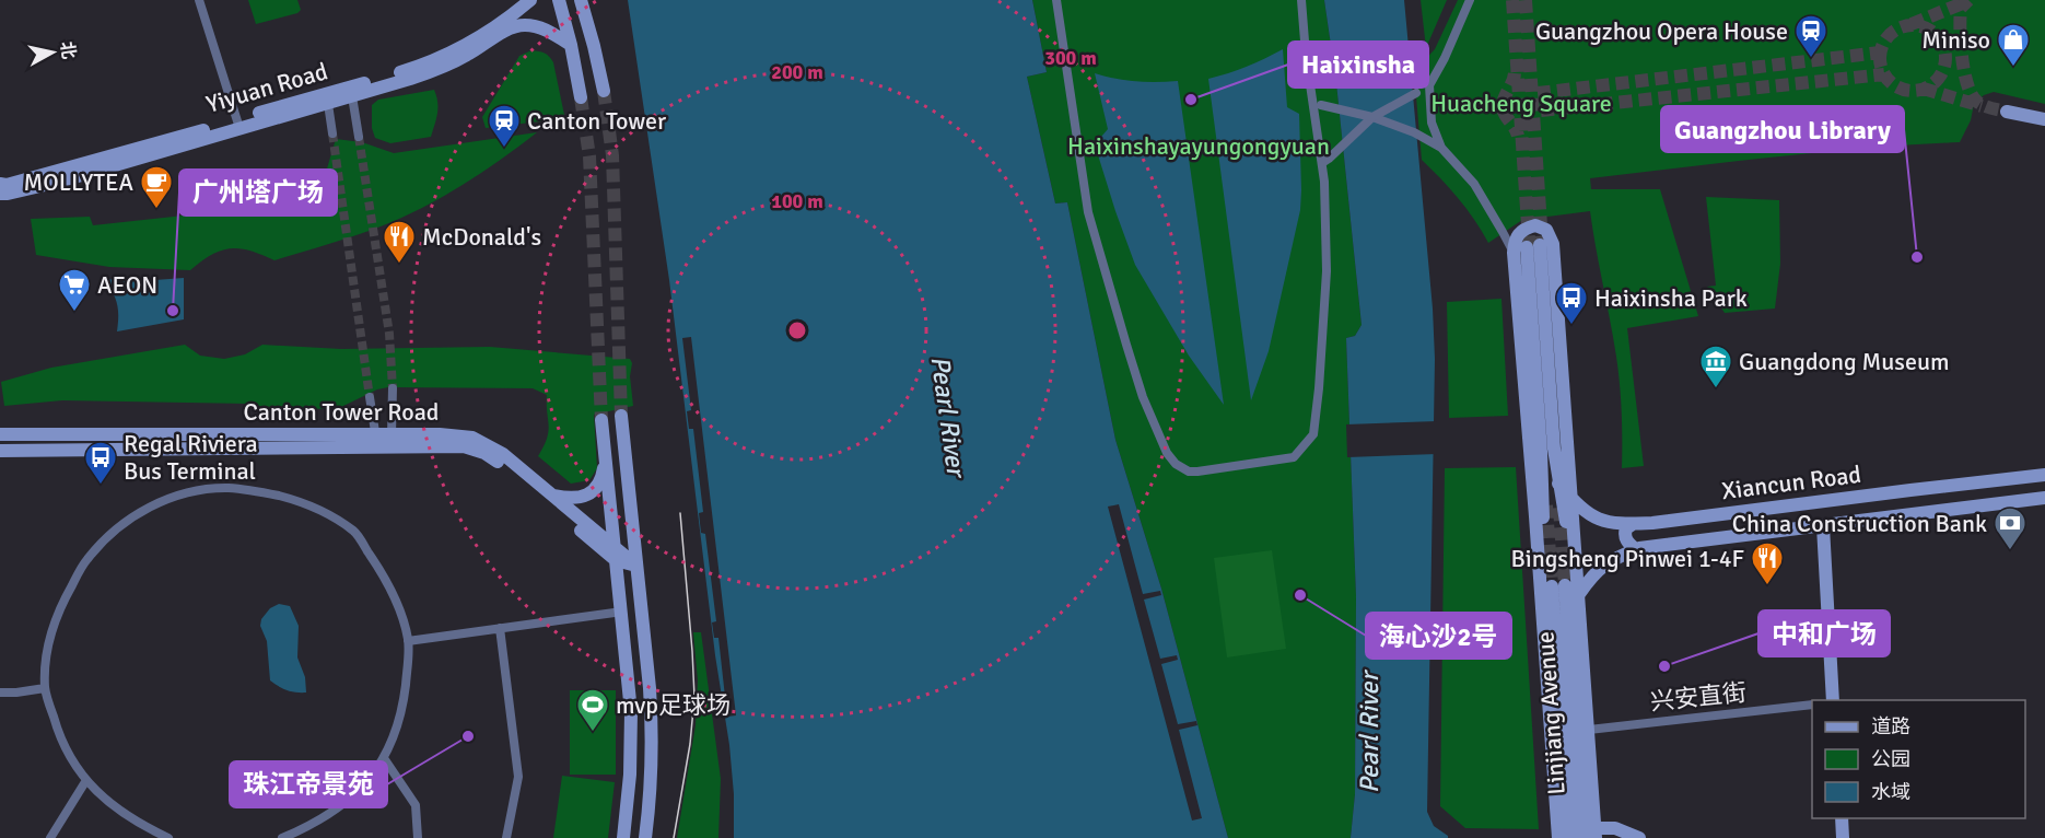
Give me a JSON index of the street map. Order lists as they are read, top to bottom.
{
  "streets": {
    "main road": [
      "Yiyuan Road",
      "Canton Tower Road",
      "Xiancun Road",
      "Linjiang Avenue"
    ],
    "street": ["兴安直街"]
  },
  "water": ["Pearl River"],
  "parks": ["Huacheng Square", "Haixinshayayungongyuan"],
  "places": {
    "station": ["Guangzhou Opera House", "Canton Tower"],
    "shop": ["Miniso"],
    "other": [
      "Haixinsha",
      "Guangzhou Library",
      "广州塔广场",
      "海心沙2号",
      "中和广场",
      "珠江帝景苑"
    ],
    "cafe": ["MOLLYTEA"],
    "restaurant": ["McDonald's", "Bingsheng Pinwei 1-4F"],
    "supermarket": ["AEON"],
    "bus stop": ["Haixinsha Park", "Regal Riviera Bus Terminal"],
    "museum": ["Guangdong Museum"],
    "bank": ["China Construction Bank"],
    "sports": ["mvp足球场"]
  },
  "legend": ["道路", "公园", "水域"],
  "north": "right",
  "rings": ["300 m", "200 m", "100 m"]
}
